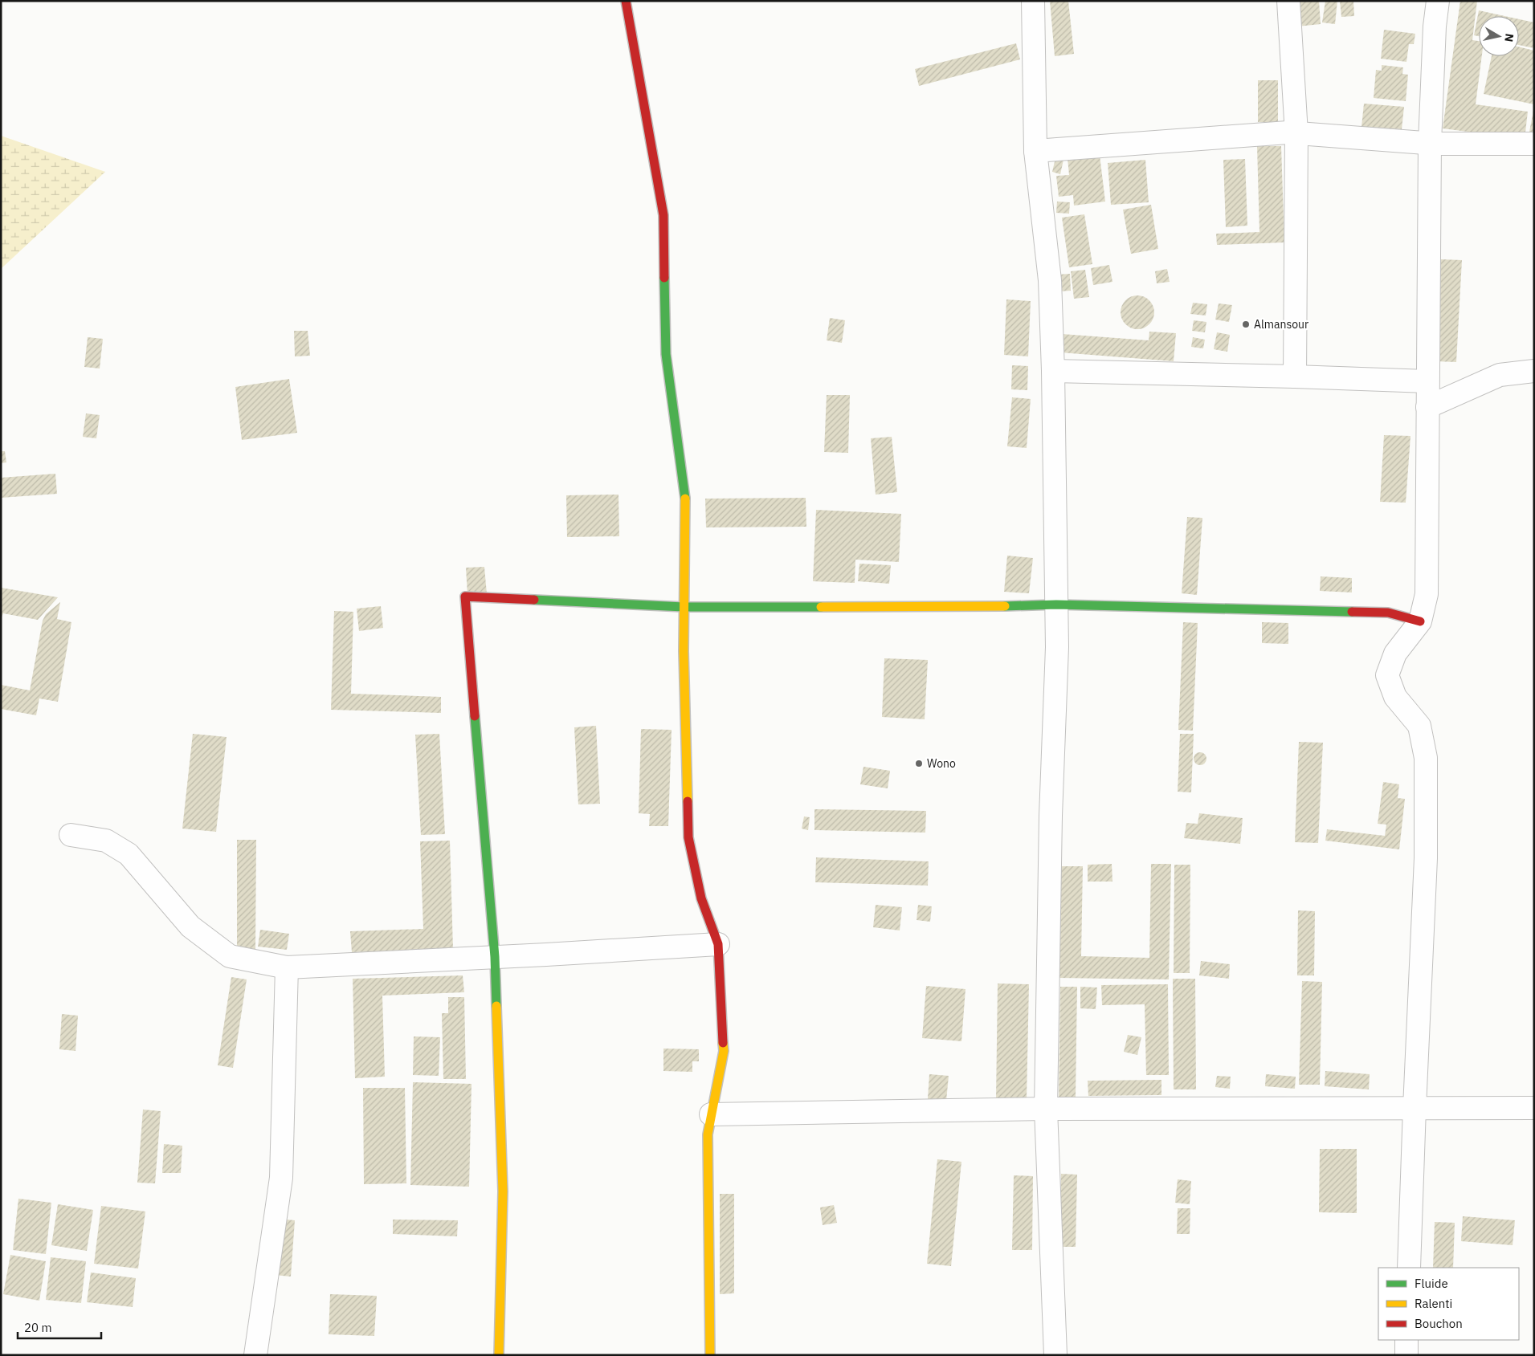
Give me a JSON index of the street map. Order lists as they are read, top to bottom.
{
  "places": ["Almansour", "Wono"],
  "legend": ["Fluide", "Ralenti", "Bouchon"],
  "scale_bar": "20 m",
  "north": "right"
}
